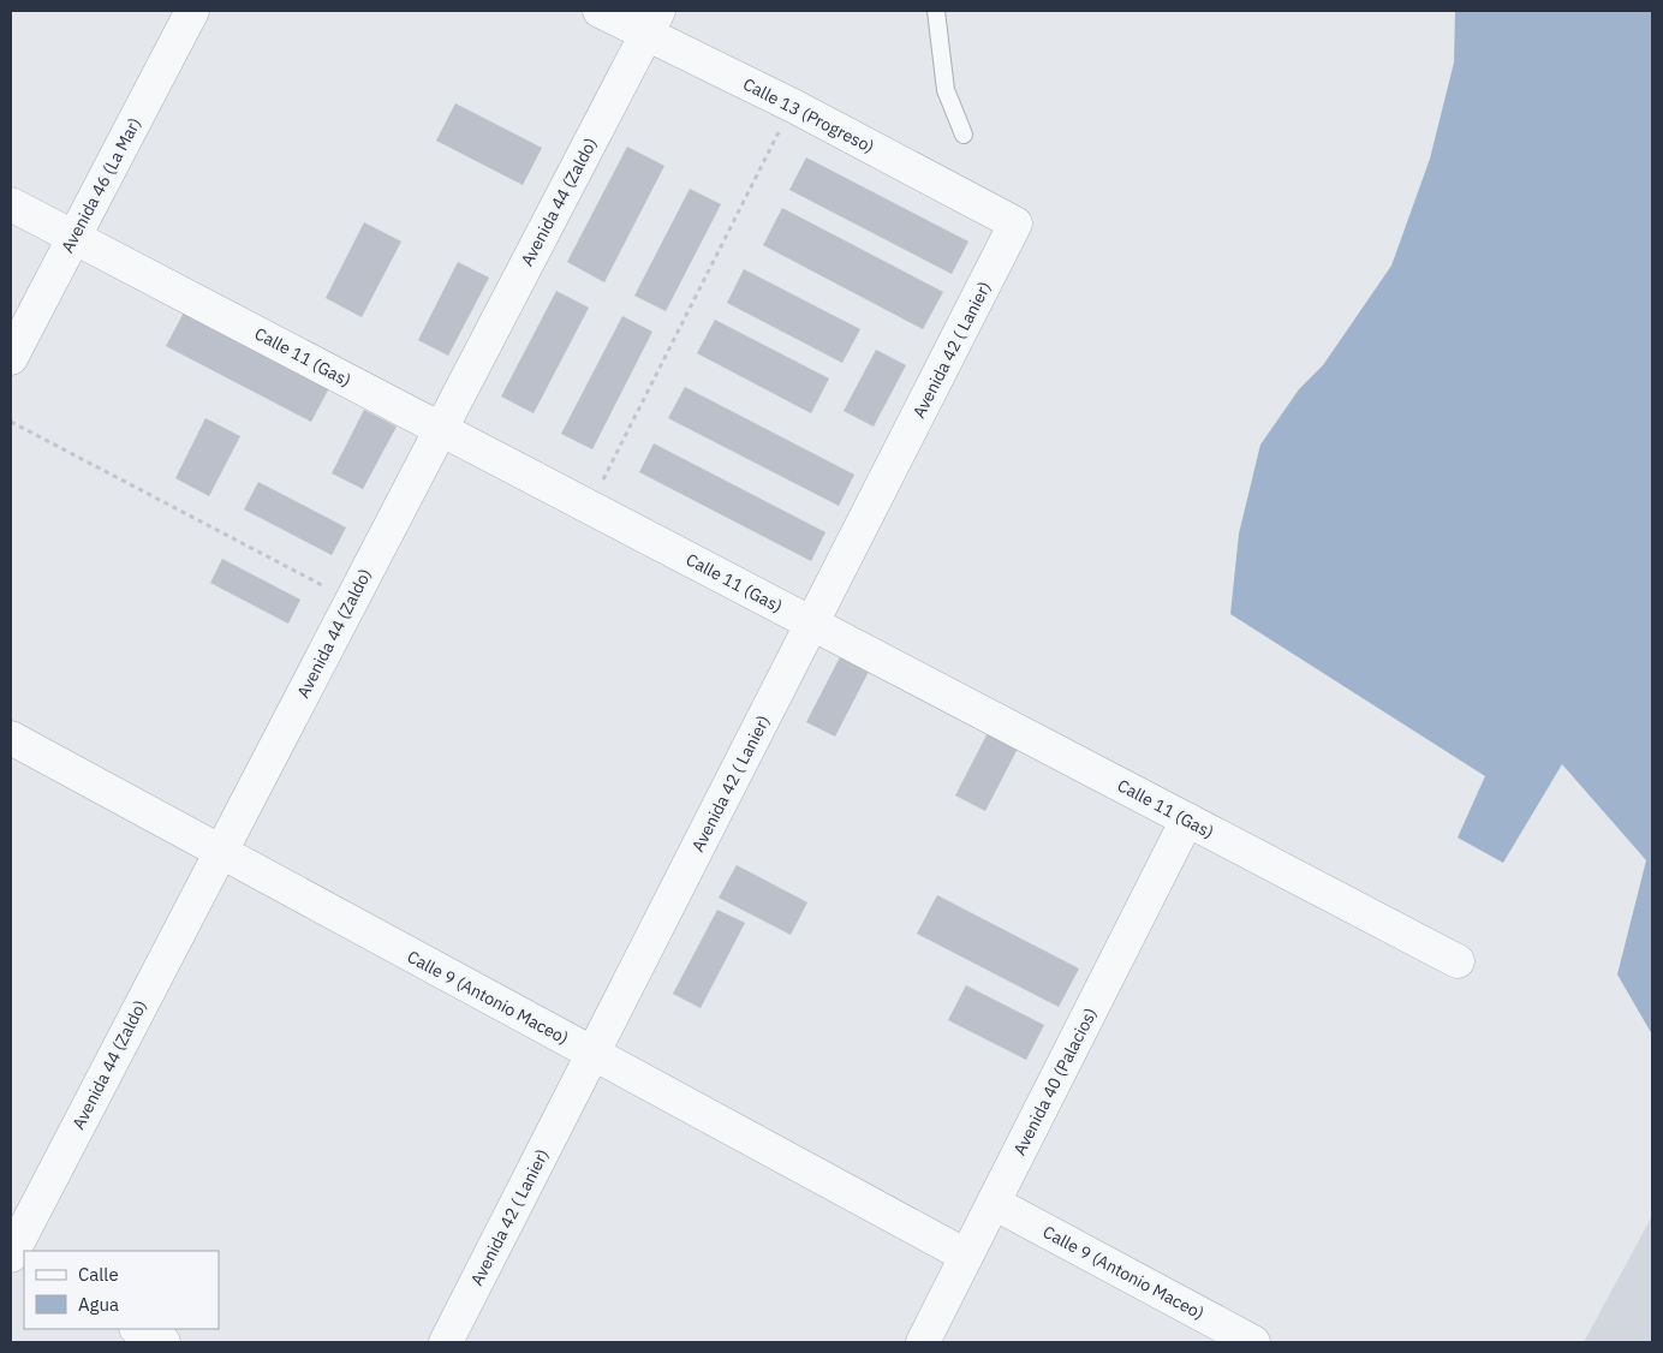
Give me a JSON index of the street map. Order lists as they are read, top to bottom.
{
  "streets": {
    "street": [
      "Calle 13 (Progreso)",
      "Avenida 46 (La Mar)",
      "Avenida 44 (Zaldo)",
      "Avenida 42 ( Lanier)",
      "Calle 11 (Gas)",
      "Calle 9 (Antonio Maceo)",
      "Avenida 40 (Palacios)"
    ]
  },
  "crossings": [
    ["Calle 13 (Progreso)", "Avenida 44 (Zaldo)"],
    ["Calle 13 (Progreso)", "Avenida 42 ( Lanier)"],
    ["Avenida 46 (La Mar)", "Calle 11 (Gas)"],
    ["Avenida 44 (Zaldo)", "Calle 11 (Gas)"],
    ["Avenida 44 (Zaldo)", "Calle 9 (Antonio Maceo)"],
    ["Avenida 42 ( Lanier)", "Calle 11 (Gas)"],
    ["Avenida 42 ( Lanier)", "Calle 9 (Antonio Maceo)"],
    ["Calle 11 (Gas)", "Avenida 40 (Palacios)"],
    ["Calle 9 (Antonio Maceo)", "Avenida 40 (Palacios)"]
  ],
  "legend": ["Calle", "Agua"]
}
